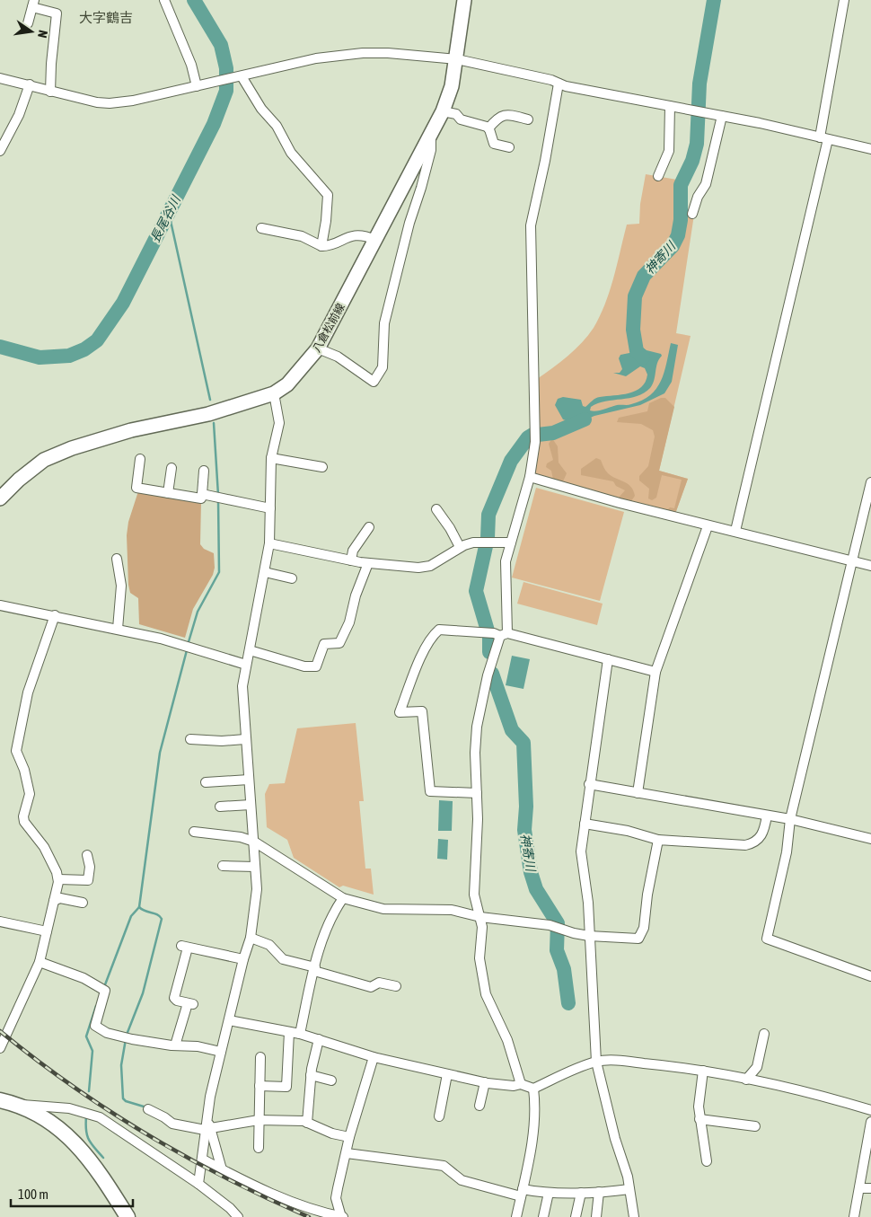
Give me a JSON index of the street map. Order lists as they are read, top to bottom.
{
  "streets": {
    "main road": ["八倉松前線"]
  },
  "districts": ["大字鶴吉"],
  "water": ["長尾谷川", "神寄川"],
  "scale_bar": "100 m",
  "north": "right"
}
